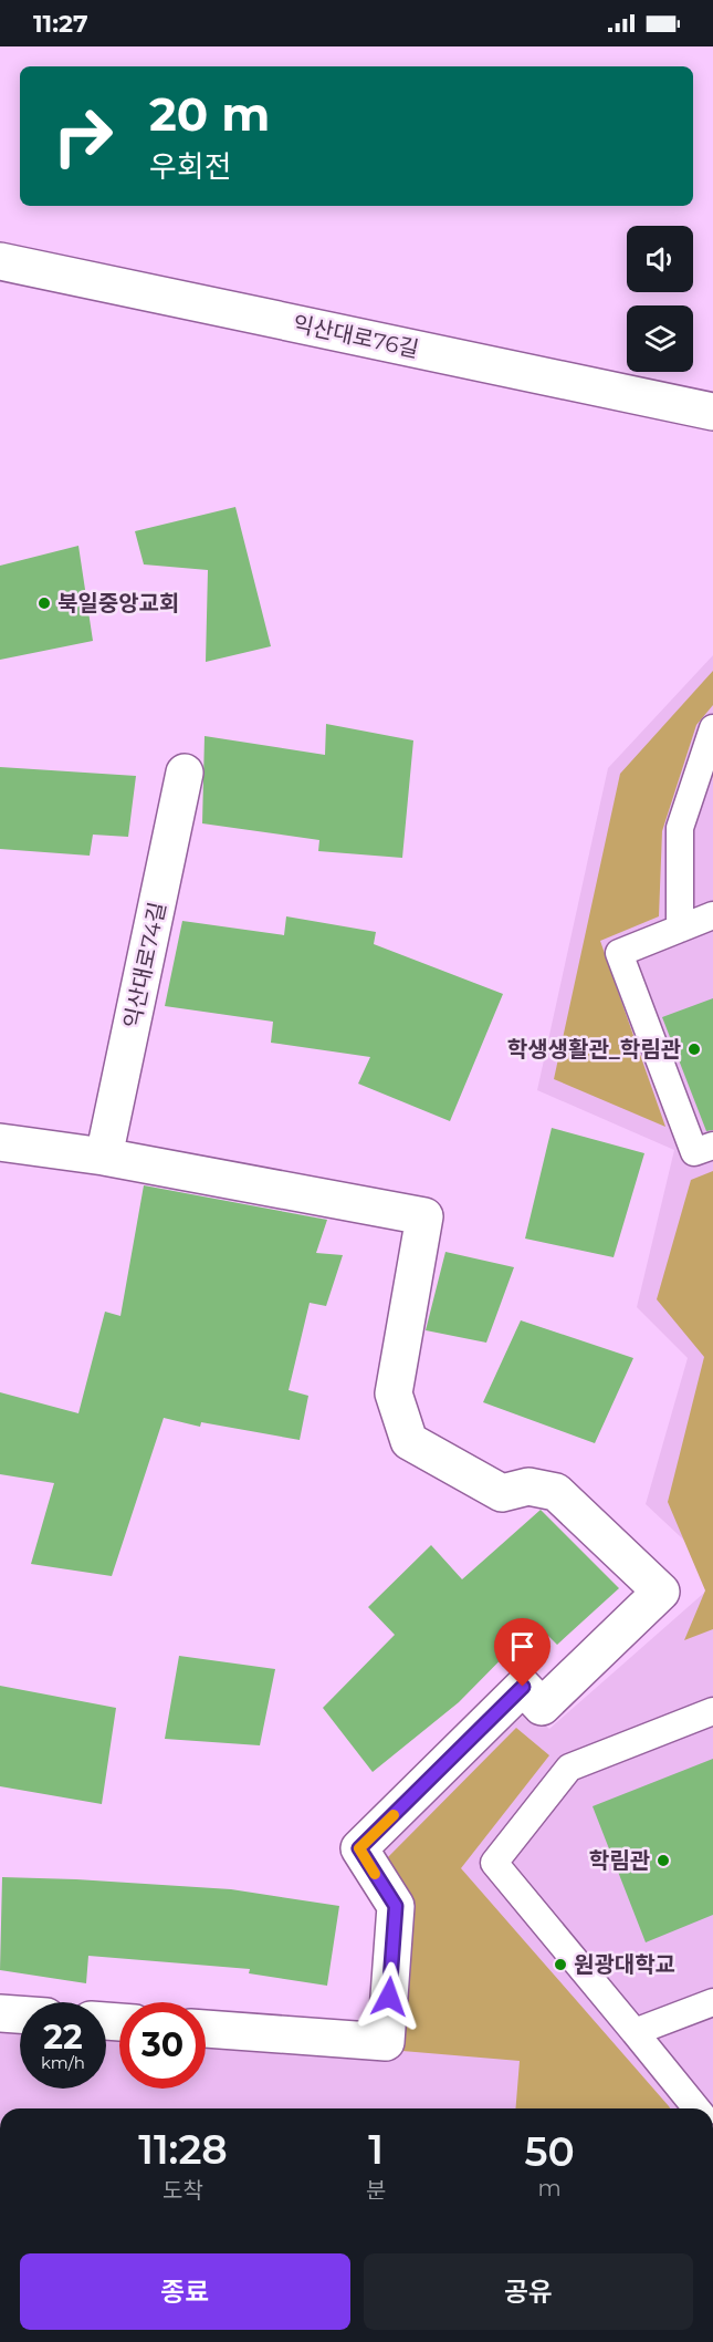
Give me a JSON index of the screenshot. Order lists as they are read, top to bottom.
{
  "streets": {
    "street": ["익산대로76길", "익산대로74길"]
  },
  "places": [
    "북일중앙교회",
    "학생생활관_학림관",
    "학림관",
    "원광대학교"
  ],
  "page": {
    "status": "11:27",
    "turn": ["20 m", "우회전"],
    "speed": "22 km/h",
    "limit": "30",
    "eta": [
      "11:28",
      "도착",
      "1",
      "분",
      "50",
      "m"
    ],
    "buttons": ["종료", "공유"]
  }
}
